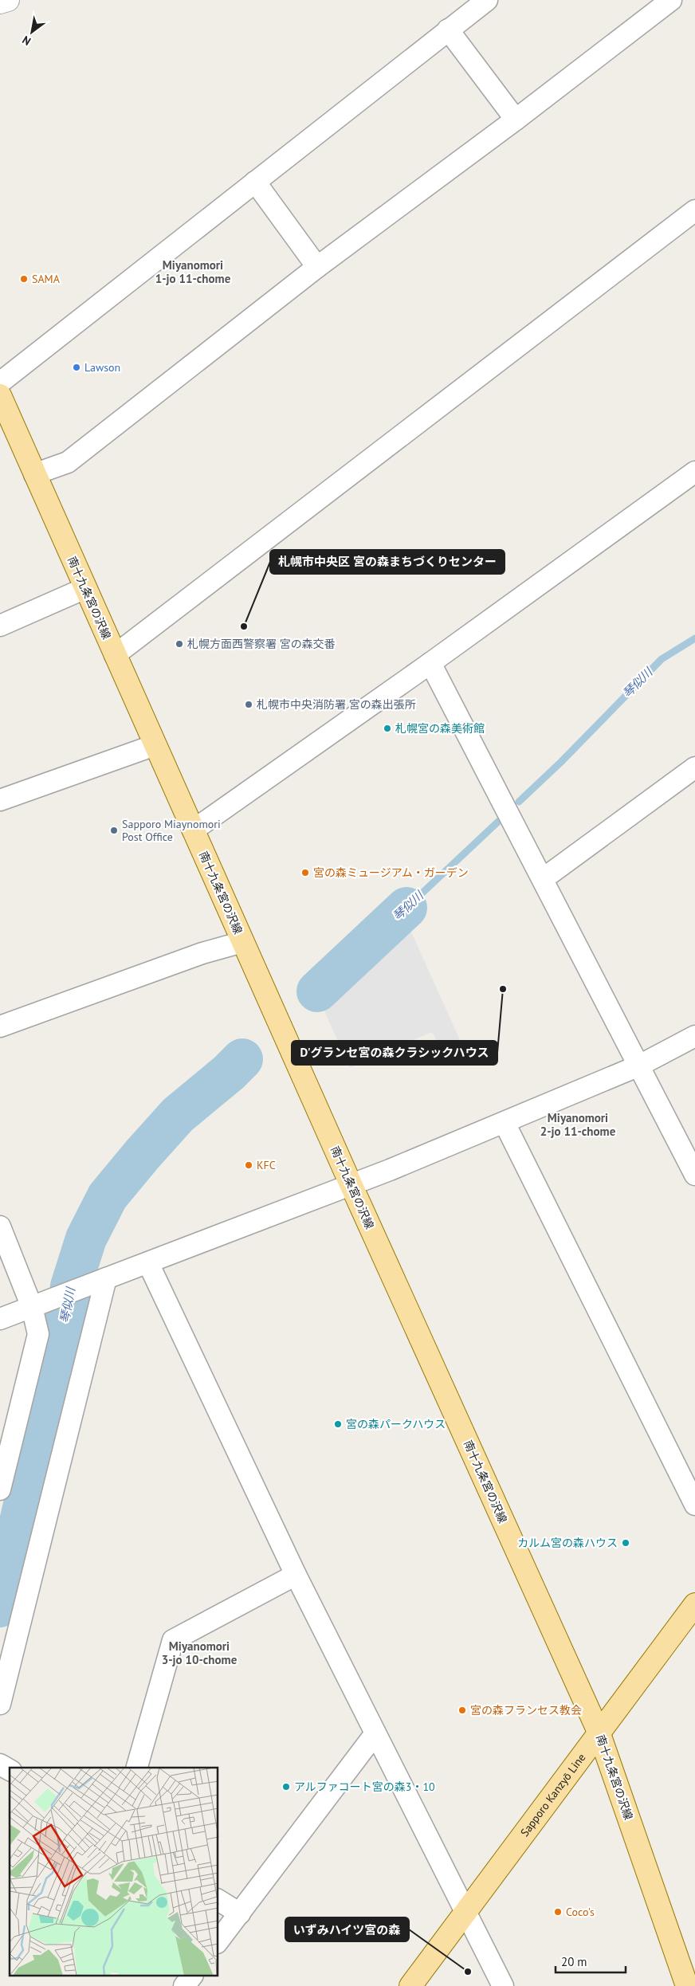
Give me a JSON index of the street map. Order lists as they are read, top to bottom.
{
  "streets": {
    "main road": ["南十九条宮の沢線", "Sapporo Kanzyō Line"]
  },
  "crossings": [
    ["南十九条宮の沢線", "Sapporo Kanzyō Line"]
  ],
  "districts": ["Miyanomori 1-jo 11-chome", "Miyanomori 2-jo 11-chome", "Miyanomori 3-jo 10-chome"],
  "water": ["琴似川"],
  "places": [
    "SAMA",
    "Lawson",
    "札幌市中央区 宮の森まちづくりセンター",
    "札幌方面西警察署 宮の森交番",
    "札幌市中央消防署 宮の森出張所",
    "札幌宮の森美術館",
    "Sapporo Miaynomori Post Office",
    "宮の森ミュージアム・ガーデン",
    "D'グランセ宮の森クラシックハウス",
    "KFC",
    "宮の森パークハウス",
    "カルム宮の森ハウス",
    "宮の森フランセス教会",
    "アルファコート宮の森3・10",
    "Coco's",
    "いずみハイツ宮の森"
  ],
  "scale_bar": "20 m",
  "north": "bottom left"
}
